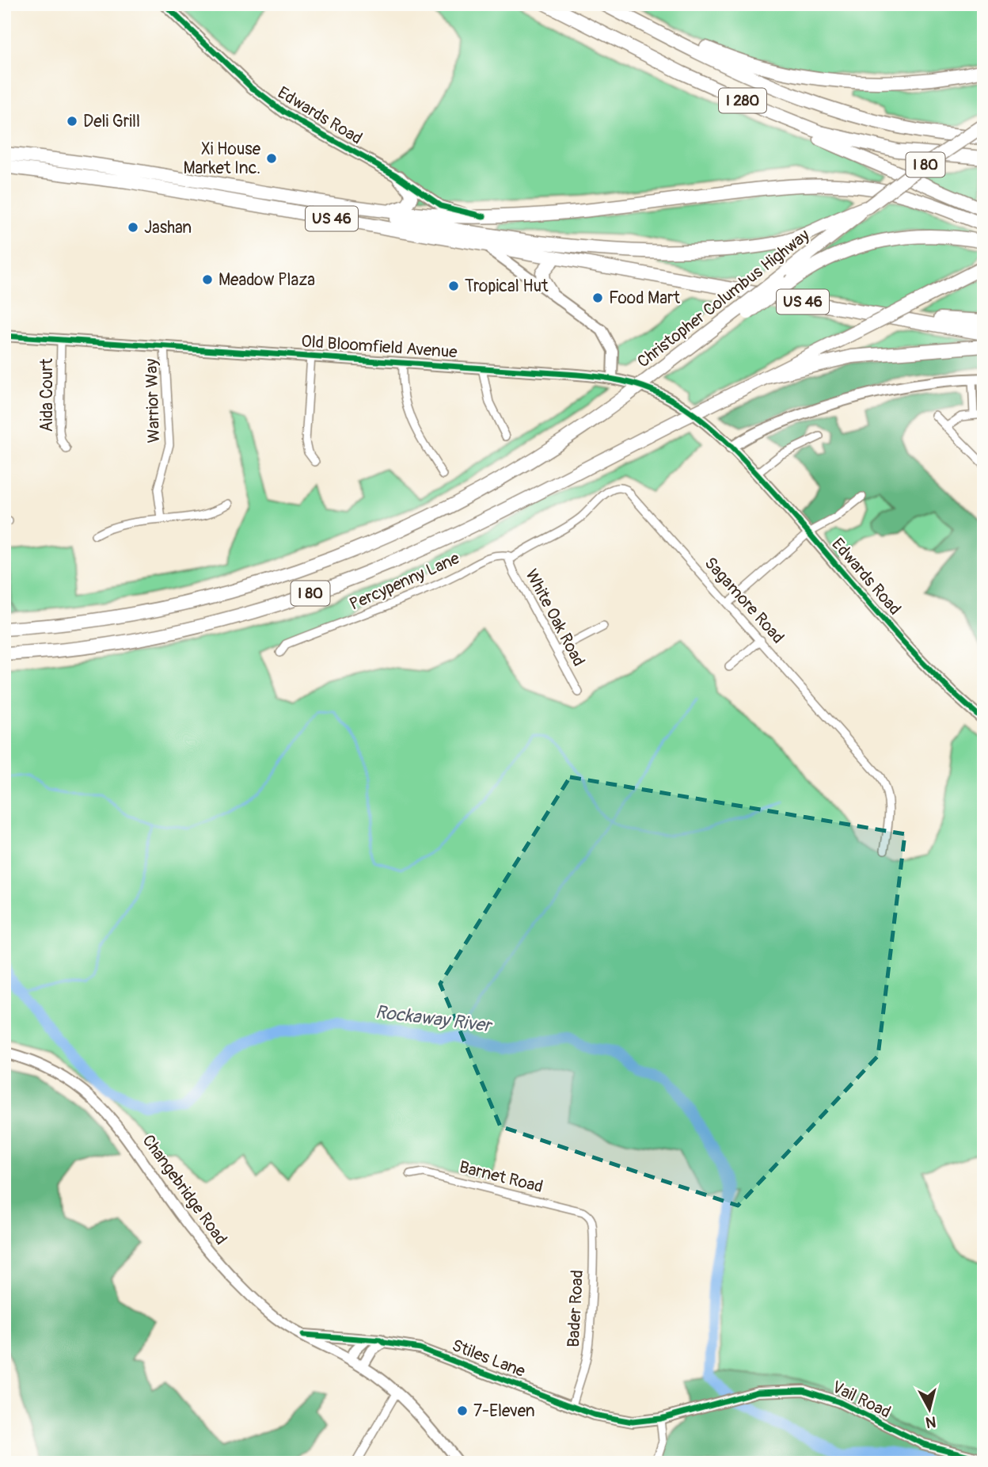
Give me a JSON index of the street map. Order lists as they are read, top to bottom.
{
  "streets": {
    "highway": [
      "I 280",
      "I 80",
      "US 46",
      "Christopher Columbus Highway"
    ],
    "street": [
      "Edwards Road",
      "Old Bloomfield Avenue",
      "Aida Court",
      "Warrior Way",
      "Percypenny Lane",
      "Sagamore Road",
      "White Oak Road",
      "Barnet Road",
      "Changebridge Road",
      "Bader Road",
      "Stiles Lane",
      "Vail Road"
    ]
  },
  "crossings": [
    ["Edwards Road", "US 46"],
    ["Edwards Road", "Old Bloomfield Avenue"],
    ["Old Bloomfield Avenue", "Aida Court"],
    ["Old Bloomfield Avenue", "Warrior Way"],
    ["Percypenny Lane", "Sagamore Road"],
    ["Percypenny Lane", "White Oak Road"],
    ["Sagamore Road", "White Oak Road"],
    ["Barnet Road", "Bader Road"],
    ["Changebridge Road", "Stiles Lane"],
    ["Bader Road", "Stiles Lane"],
    ["Stiles Lane", "Vail Road"]
  ],
  "water": ["Rockaway River"],
  "places": [
    "Deli Grill",
    "Xi House Market Inc.",
    "Jashan",
    "Meadow Plaza",
    "Tropical Hut",
    "Food Mart",
    "7-Eleven"
  ],
  "north": "bottom"
}
